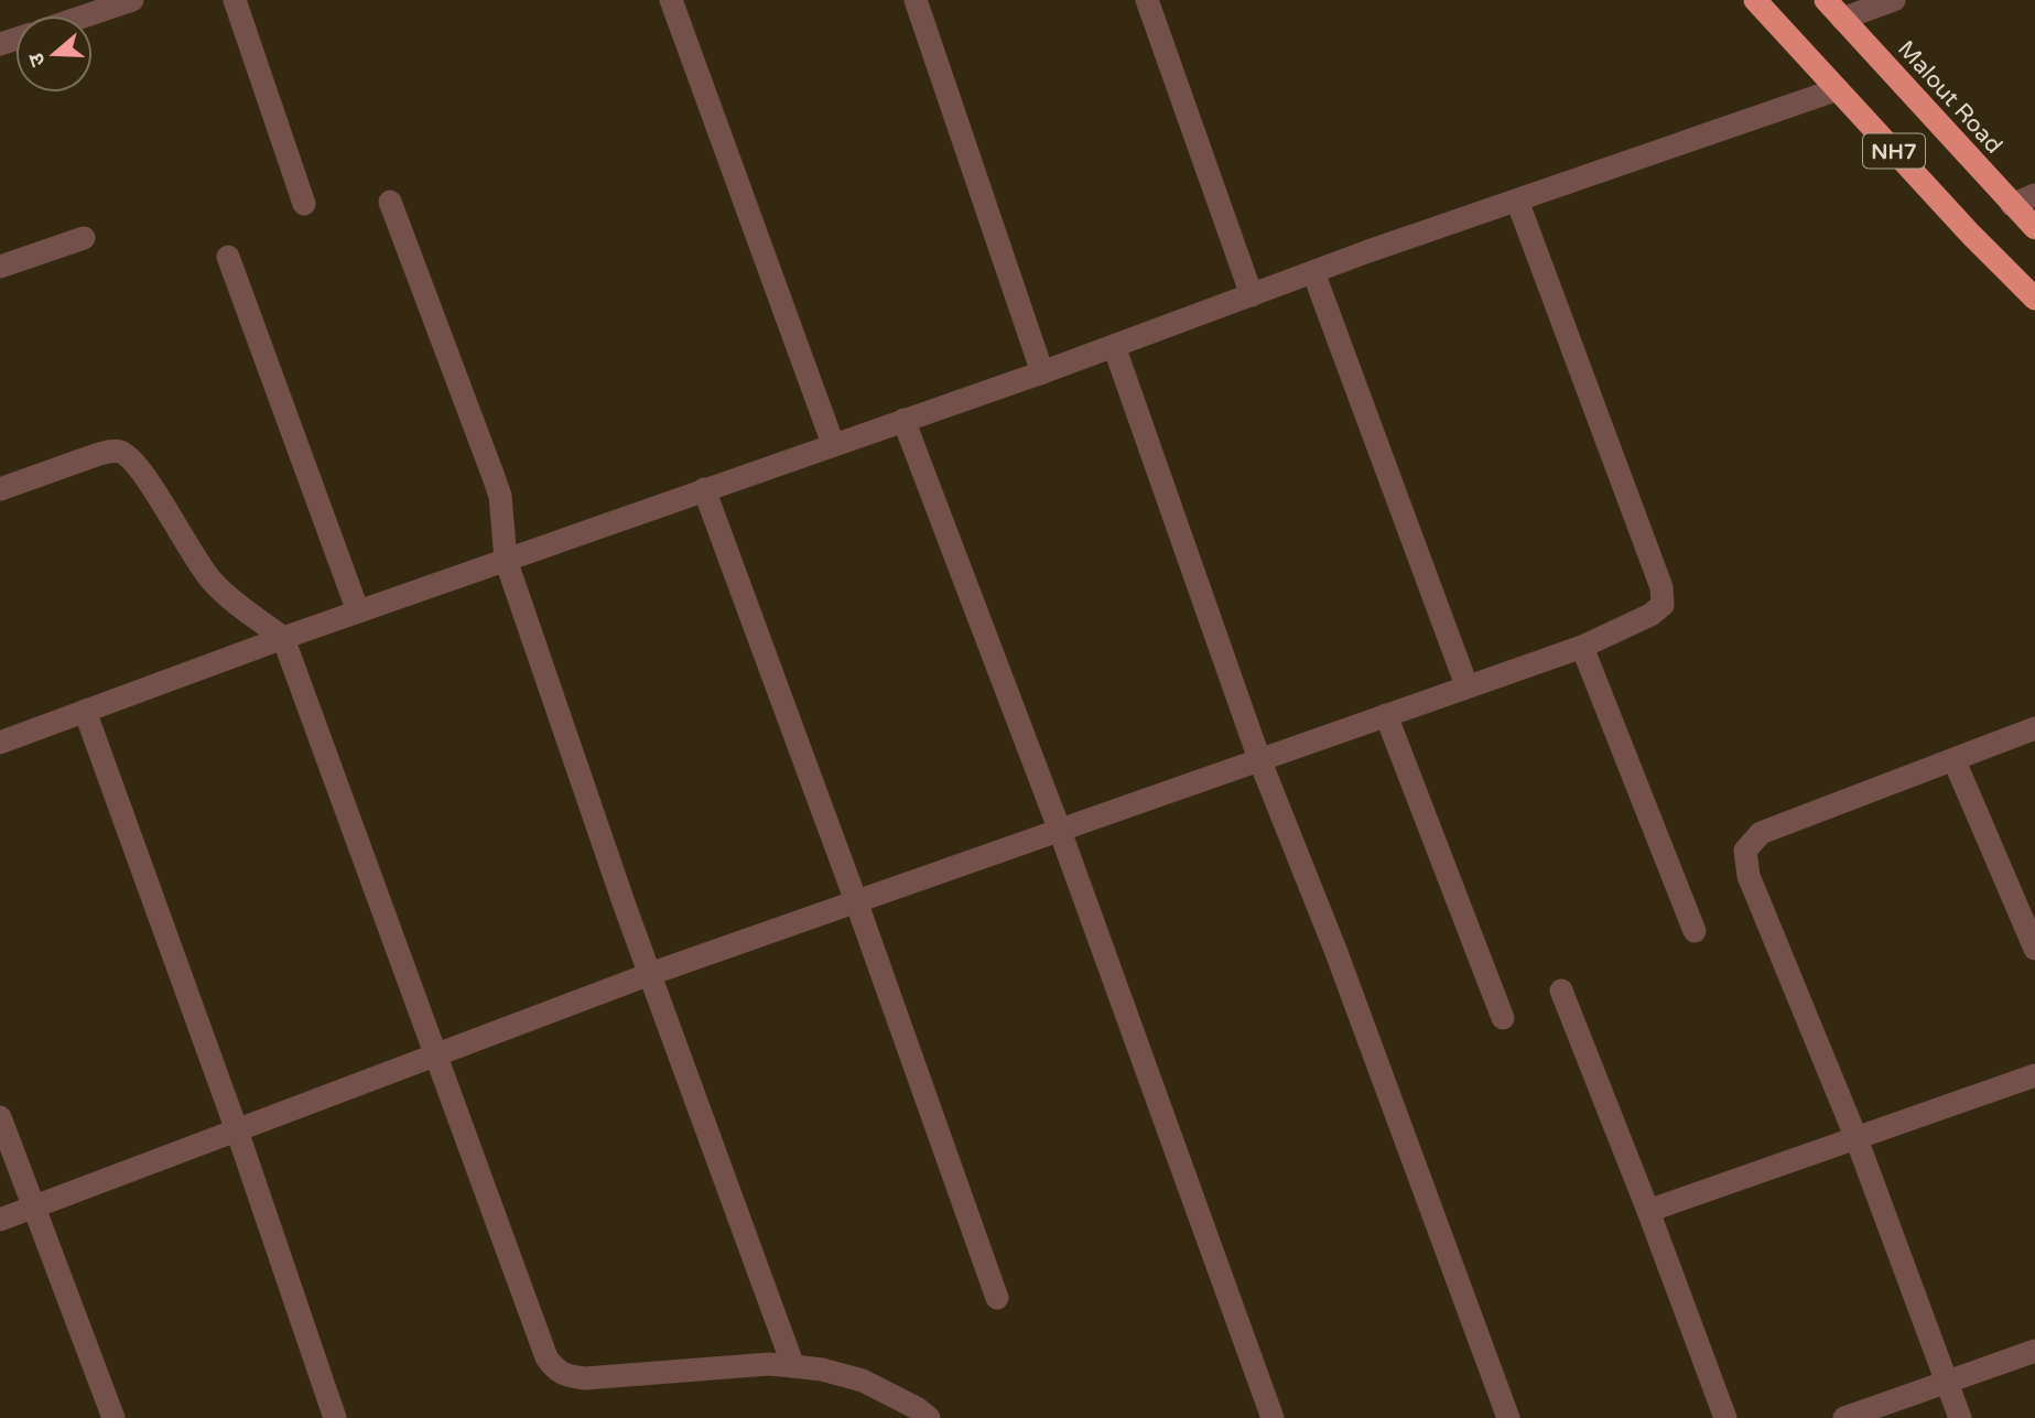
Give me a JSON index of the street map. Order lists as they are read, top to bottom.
{
  "streets": {
    "highway": ["Malout Road", "NH7"]
  },
  "north": "left"
}
